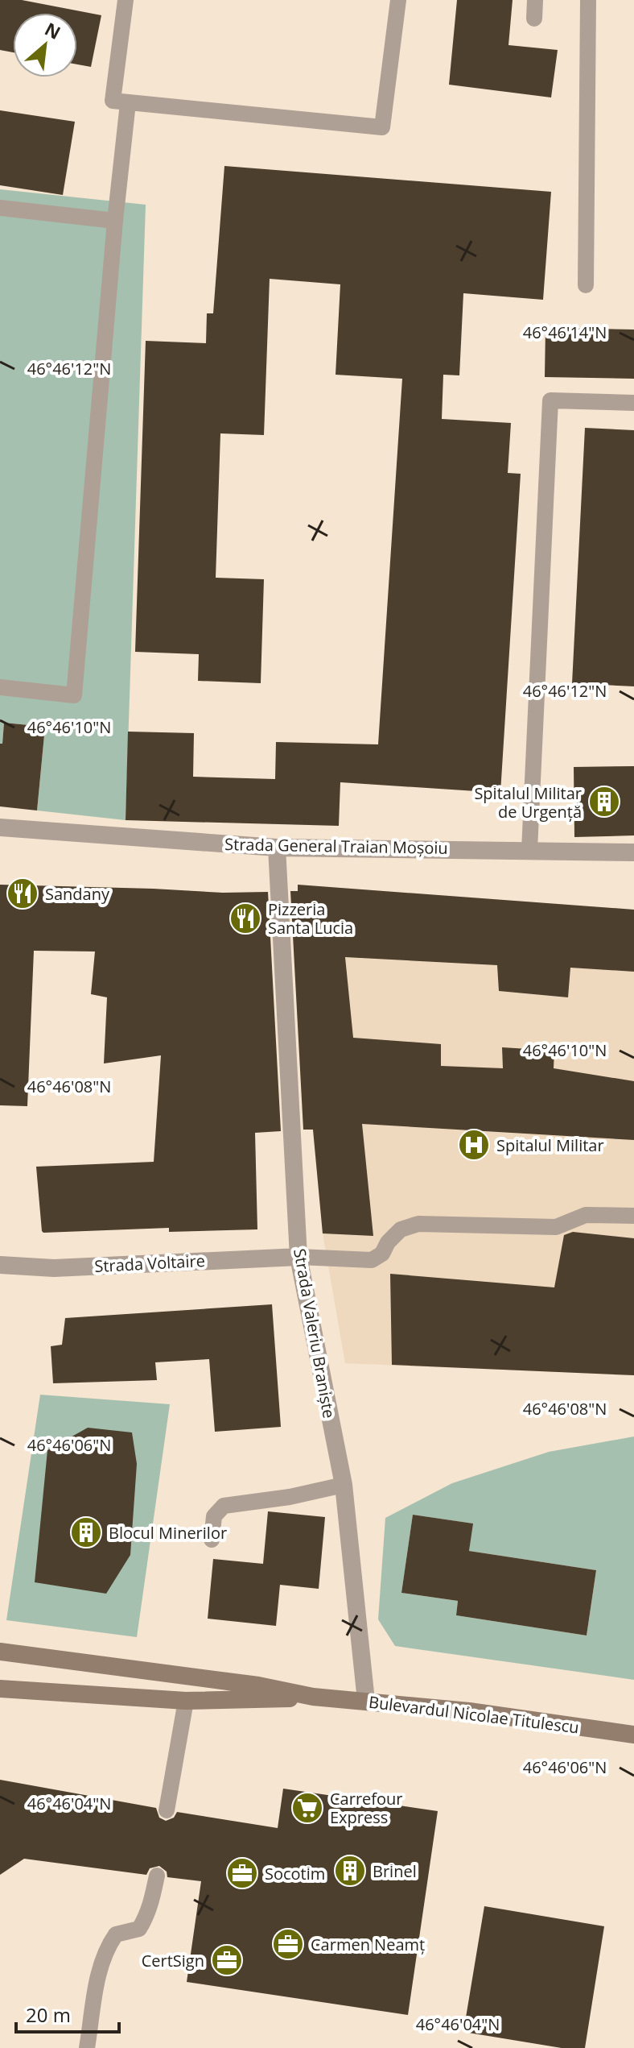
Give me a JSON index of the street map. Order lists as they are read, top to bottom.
{
  "streets": {
    "main road": ["Bulevardul Nicolae Titulescu"],
    "street": ["Strada General Traian Moșoiu", "Strada Voltaire", "Strada Valeriu Braniște"]
  },
  "crossings": [
    ["Strada General Traian Moșoiu", "Strada Valeriu Braniște"],
    ["Strada Voltaire", "Strada Valeriu Braniște"],
    ["Strada Valeriu Braniște", "Bulevardul Nicolae Titulescu"]
  ],
  "places": {
    "building": ["Spitalul Militar de Urgență", "Blocul Minerilor", "Brinel"],
    "restaurant": ["Sandany", "Pizzeria Santa Lucia"],
    "hospital": ["Spitalul Militar"],
    "supermarket": ["Carrefour Express"],
    "office": ["Socotim", "Carmen Neamț", "CertSign"]
  },
  "scale_bar": "20 m",
  "north": "top right",
  "coordinates": [
    "46°46'14\"N",
    "46°46'12\"N",
    "46°46'10\"N",
    "46°46'08\"N",
    "46°46'06\"N",
    "46°46'04\"N"
  ]
}
